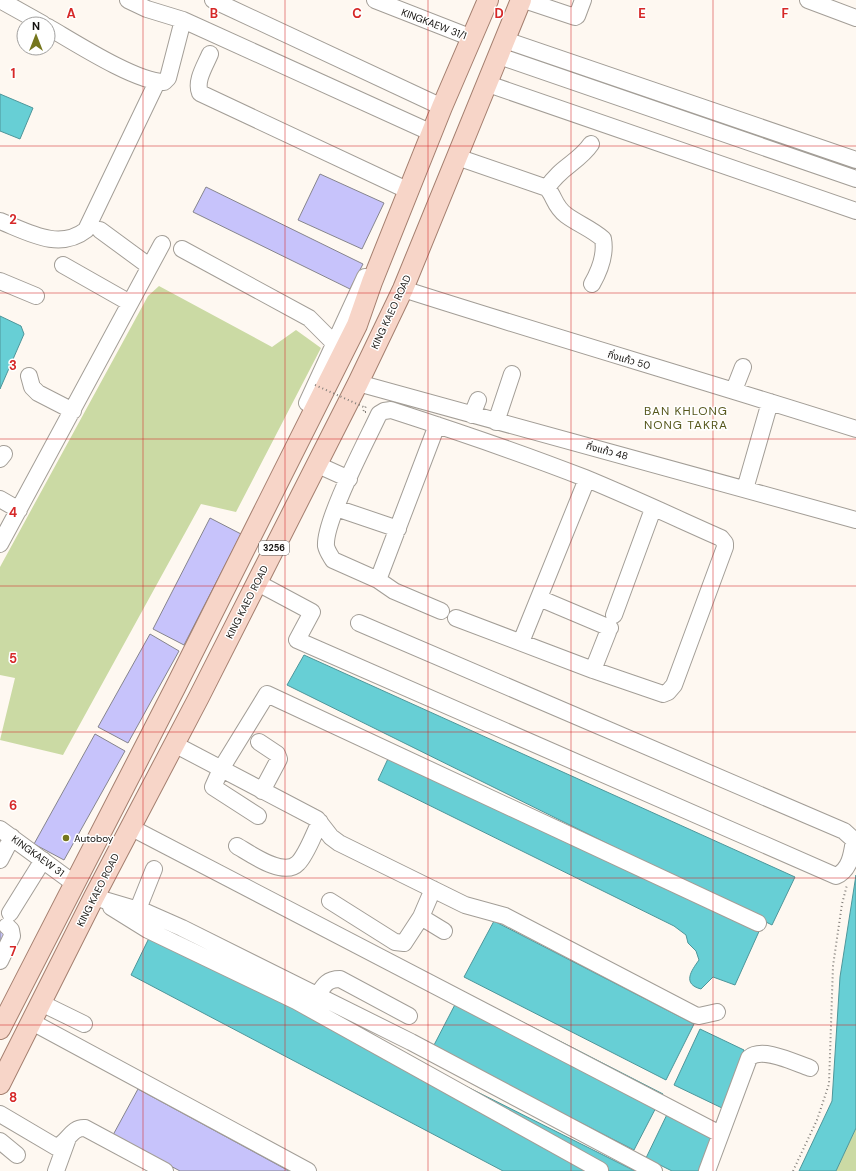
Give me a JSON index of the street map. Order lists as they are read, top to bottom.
{
  "streets": {
    "main road": ["KING KAEO ROAD", "3256"],
    "street": [
      "KINGKAEW 31/1",
      "กิ่งแก้ว 50",
      "กิ่งแก้ว 48",
      "KINGKAEW 31"
    ]
  },
  "crossings": [
    ["KINGKAEW 31/1", "KING KAEO ROAD"],
    ["KING KAEO ROAD", "กิ่งแก้ว 50"],
    ["KING KAEO ROAD", "กิ่งแก้ว 48"],
    ["KING KAEO ROAD", "KINGKAEW 31"]
  ],
  "districts": ["BAN KHLONG NONG TAKRA"],
  "places": ["Autoboy"],
  "north": "top",
  "grid": {
    "columns": [
      "A",
      "B",
      "C",
      "D",
      "E",
      "F"
    ],
    "rows": [
      "1",
      "2",
      "3",
      "4",
      "5",
      "6",
      "7",
      "8"
    ]
  }
}
